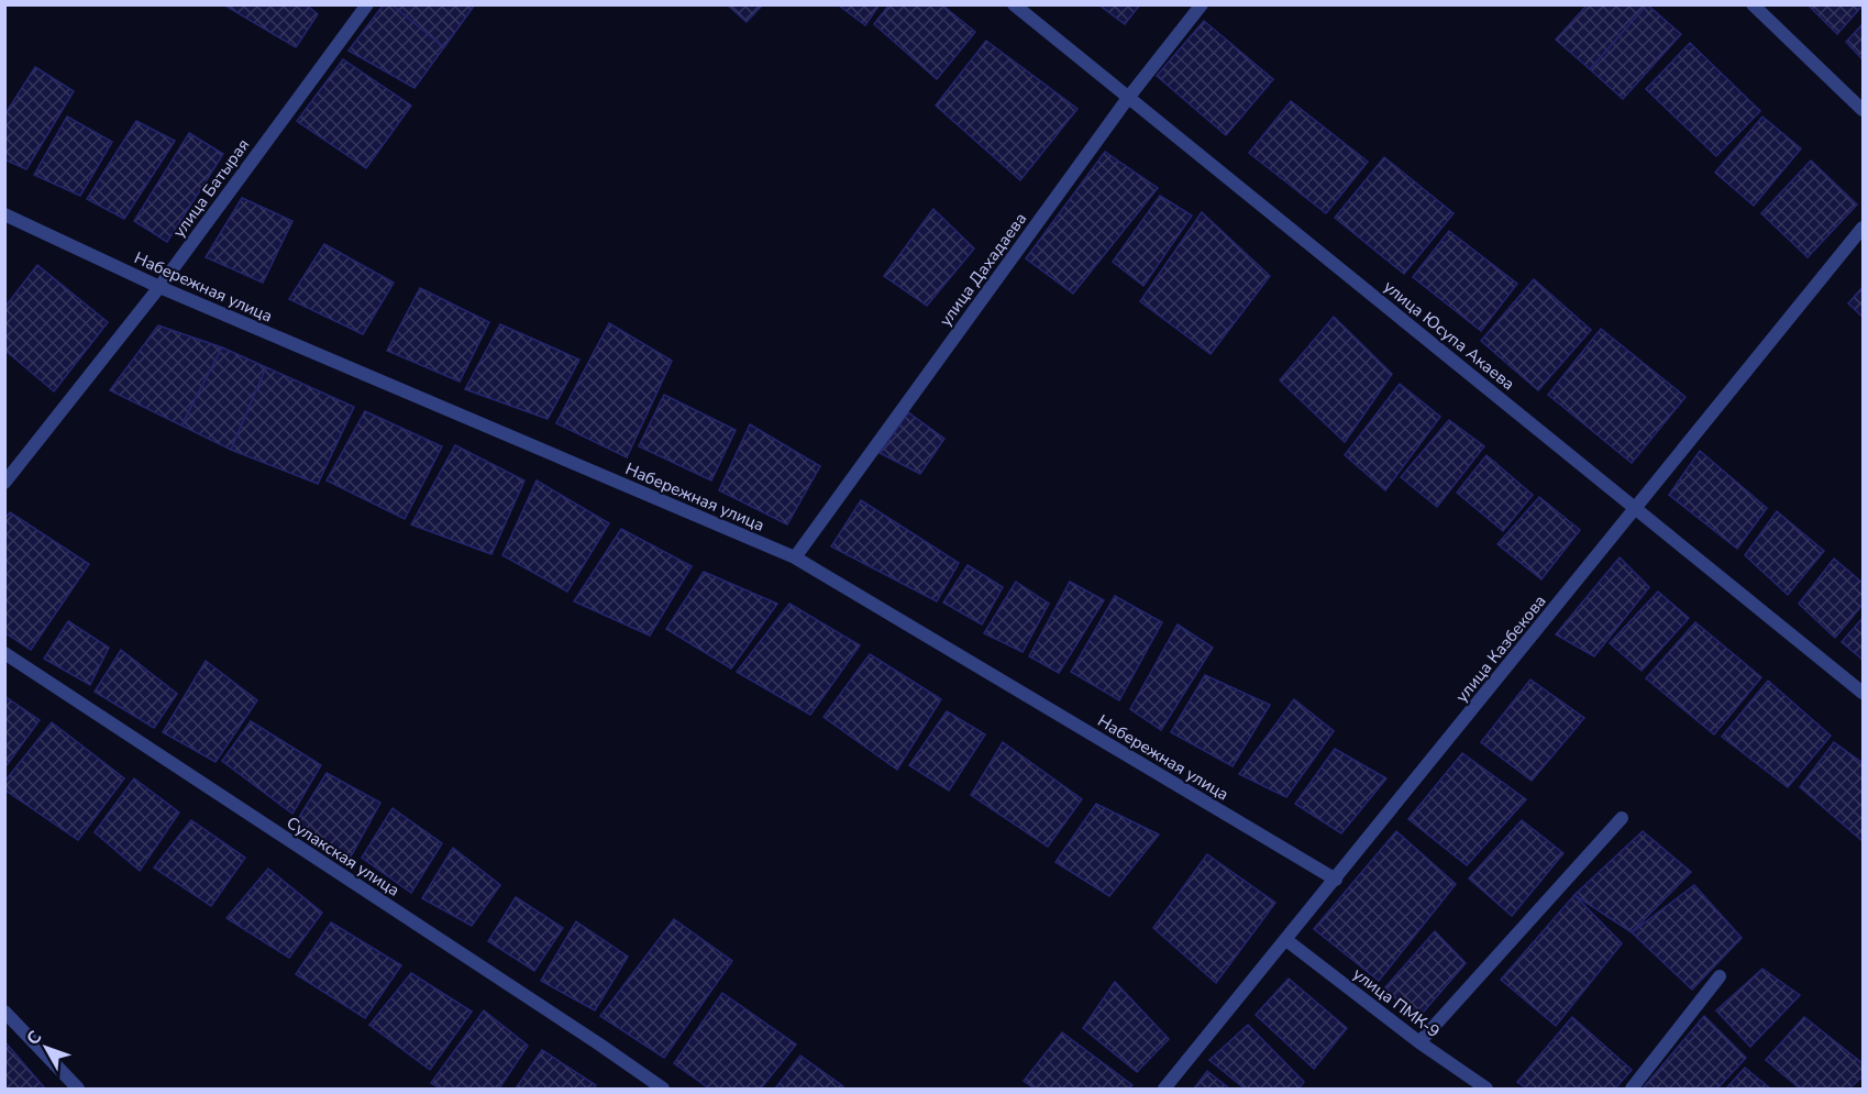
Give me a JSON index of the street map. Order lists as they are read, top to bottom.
{
  "streets": {
    "street": [
      "улица Батырая",
      "улица Дахадаева",
      "Набережная улица",
      "улица Юсупа Акаева",
      "улица Казбекова",
      "Сулакская улица",
      "улица ПМК-9"
    ]
  },
  "crossings": [
    ["улица Батырая", "Набережная улица"],
    ["улица Дахадаева", "Набережная улица"],
    ["улица Дахадаева", "улица Юсупа Акаева"],
    ["Набережная улица", "улица Казбекова"],
    ["улица Юсупа Акаева", "улица Казбекова"],
    ["улица Казбекова", "улица ПМК-9"]
  ],
  "north": "top left"
}
